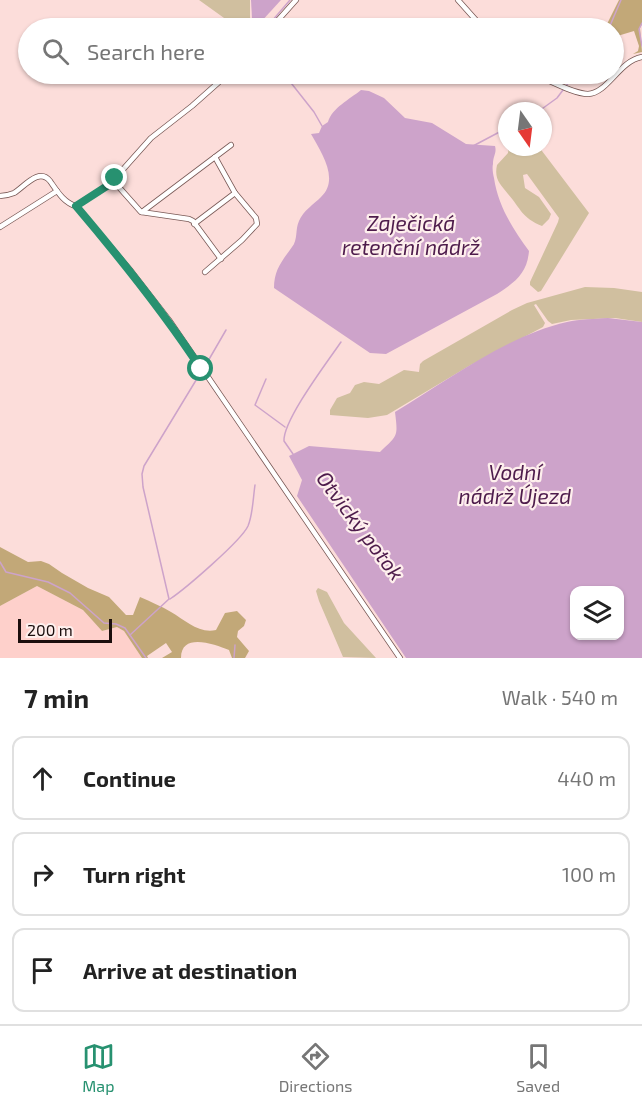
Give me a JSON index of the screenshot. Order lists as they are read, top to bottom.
{
  "water": ["Zaječická retenční nádrž", "Vodní nádrž Újezd", "Otvický potok"],
  "scale_bar": "200 m",
  "north": "bottom",
  "page": {
    "search": "Search here",
    "scale": "200 m",
    "heading": ["7 min", "Walk · 540 m"],
    "list": [
      ["Continue", "440 m"],
      ["Turn right", "100 m"],
      "Arrive at destination"
    ],
    "nav": ["Map", "Directions", "Saved"]
  }
}
